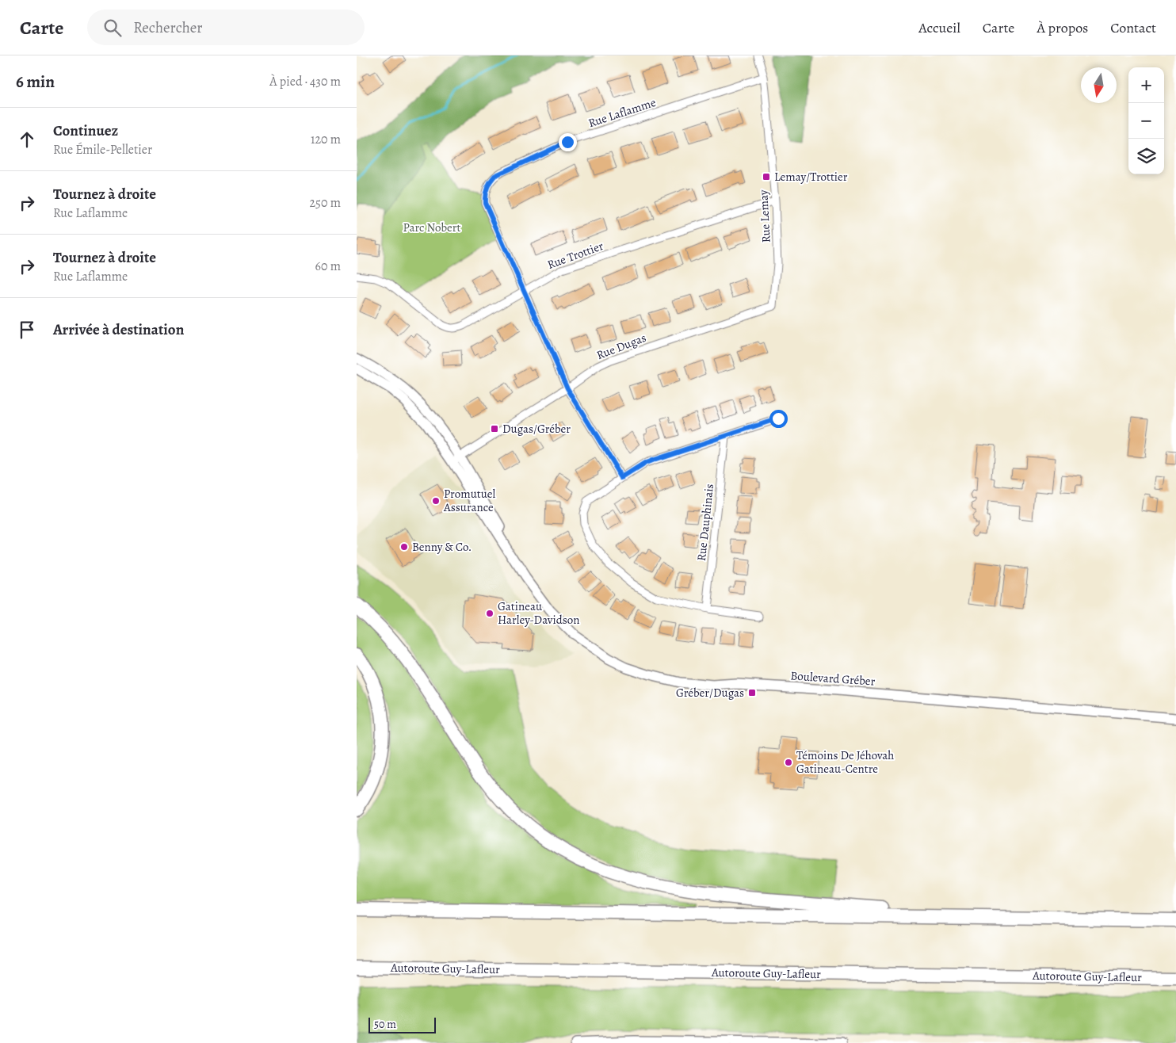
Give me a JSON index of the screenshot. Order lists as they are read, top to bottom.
{
  "streets": {
    "highway": ["Autoroute Guy-Lafleur"],
    "street": [
      "Rue Laflamme",
      "Rue Lemay",
      "Rue Trottier",
      "Rue Dugas",
      "Rue Dauphinais",
      "Boulevard Gréber"
    ]
  },
  "crossings": [
    ["Rue Laflamme", "Rue Lemay"],
    ["Rue Laflamme", "Rue Trottier"],
    ["Rue Laflamme", "Rue Dugas"],
    ["Rue Lemay", "Rue Trottier"],
    ["Rue Lemay", "Rue Dugas"],
    ["Rue Dugas", "Boulevard Gréber"]
  ],
  "parks": ["Parc Nobert"],
  "places": {
    "transit": ["Lemay/Trottier", "Dugas/Gréber", "Gréber/Dugas"],
    "other": [
      "Promutuel Assurance",
      "Benny & Co.",
      "Gatineau Harley-Davidson",
      "Témoins De Jéhovah Gatineau-Centre"
    ]
  },
  "scale_bar": "50 m",
  "north": "bottom",
  "page": {
    "header": "Carte",
    "search": "Rechercher",
    "nav": [
      "Accueil",
      "Carte",
      "À propos",
      "Contact"
    ],
    "heading": ["6 min", "À pied · 430 m"],
    "map_buttons": ["+", "−"],
    "list": [
      ["Continuez", "Rue Émile-Pelletier", "120 m"],
      ["Tournez à droite", "Rue Laflamme", "250 m"],
      ["Tournez à droite", "Rue Laflamme", "60 m"],
      "Arrivée à destination"
    ],
    "scale": "50 m"
  }
}
